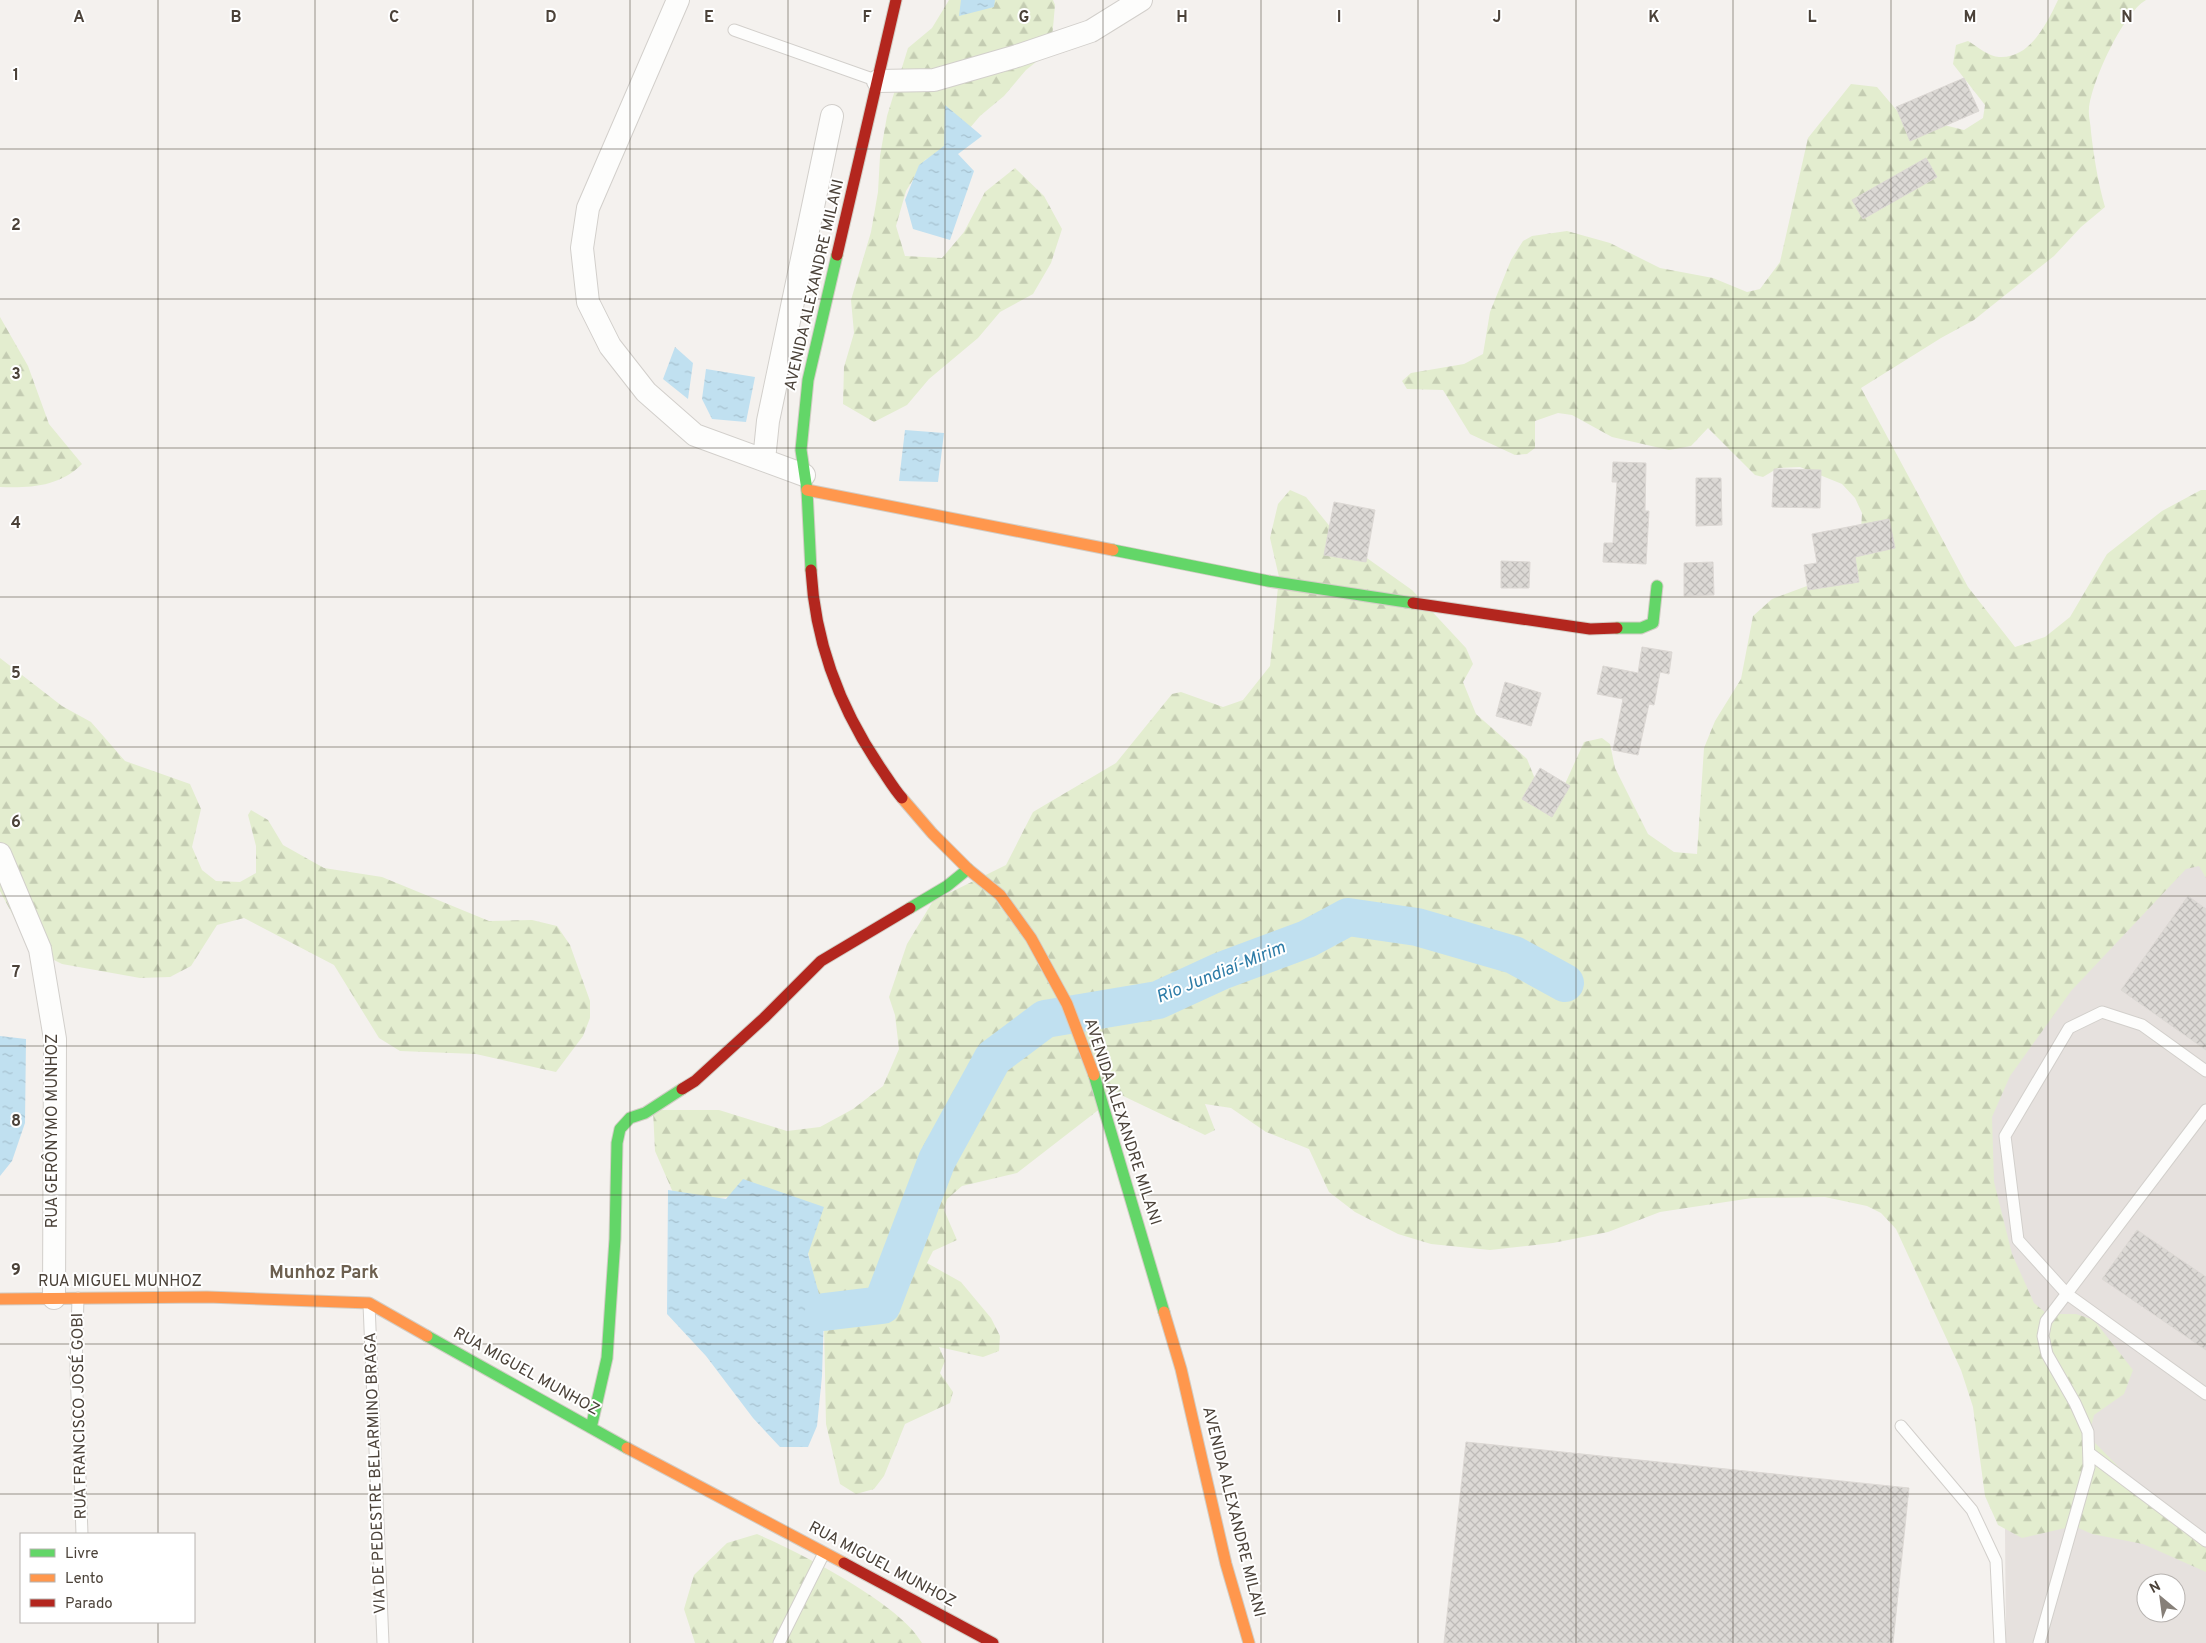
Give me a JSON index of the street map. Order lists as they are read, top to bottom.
{
  "streets": {
    "street": ["AVENIDA ALEXANDRE MILANI", "RUA GERÔNYMO MUNHOZ", "RUA MIGUEL MUNHOZ"],
    "lane": ["RUA FRANCISCO JOSÉ GOBI", "VIA DE PEDESTRE BELARMINO BRAGA"]
  },
  "crossings": [
    ["RUA GERÔNYMO MUNHOZ", "RUA MIGUEL MUNHOZ"],
    ["RUA MIGUEL MUNHOZ", "RUA FRANCISCO JOSÉ GOBI"],
    ["RUA MIGUEL MUNHOZ", "VIA DE PEDESTRE BELARMINO BRAGA"]
  ],
  "districts": ["Munhoz Park"],
  "water": ["Rio Jundiaí-Mirim"],
  "legend": ["Livre", "Lento", "Parado"],
  "north": "top left",
  "grid": {
    "columns": [
      "A",
      "B",
      "C",
      "D",
      "E",
      "F",
      "G",
      "H",
      "I",
      "J",
      "K",
      "L",
      "M",
      "N"
    ],
    "rows": [
      "1",
      "2",
      "3",
      "4",
      "5",
      "6",
      "7",
      "8",
      "9"
    ]
  }
}
